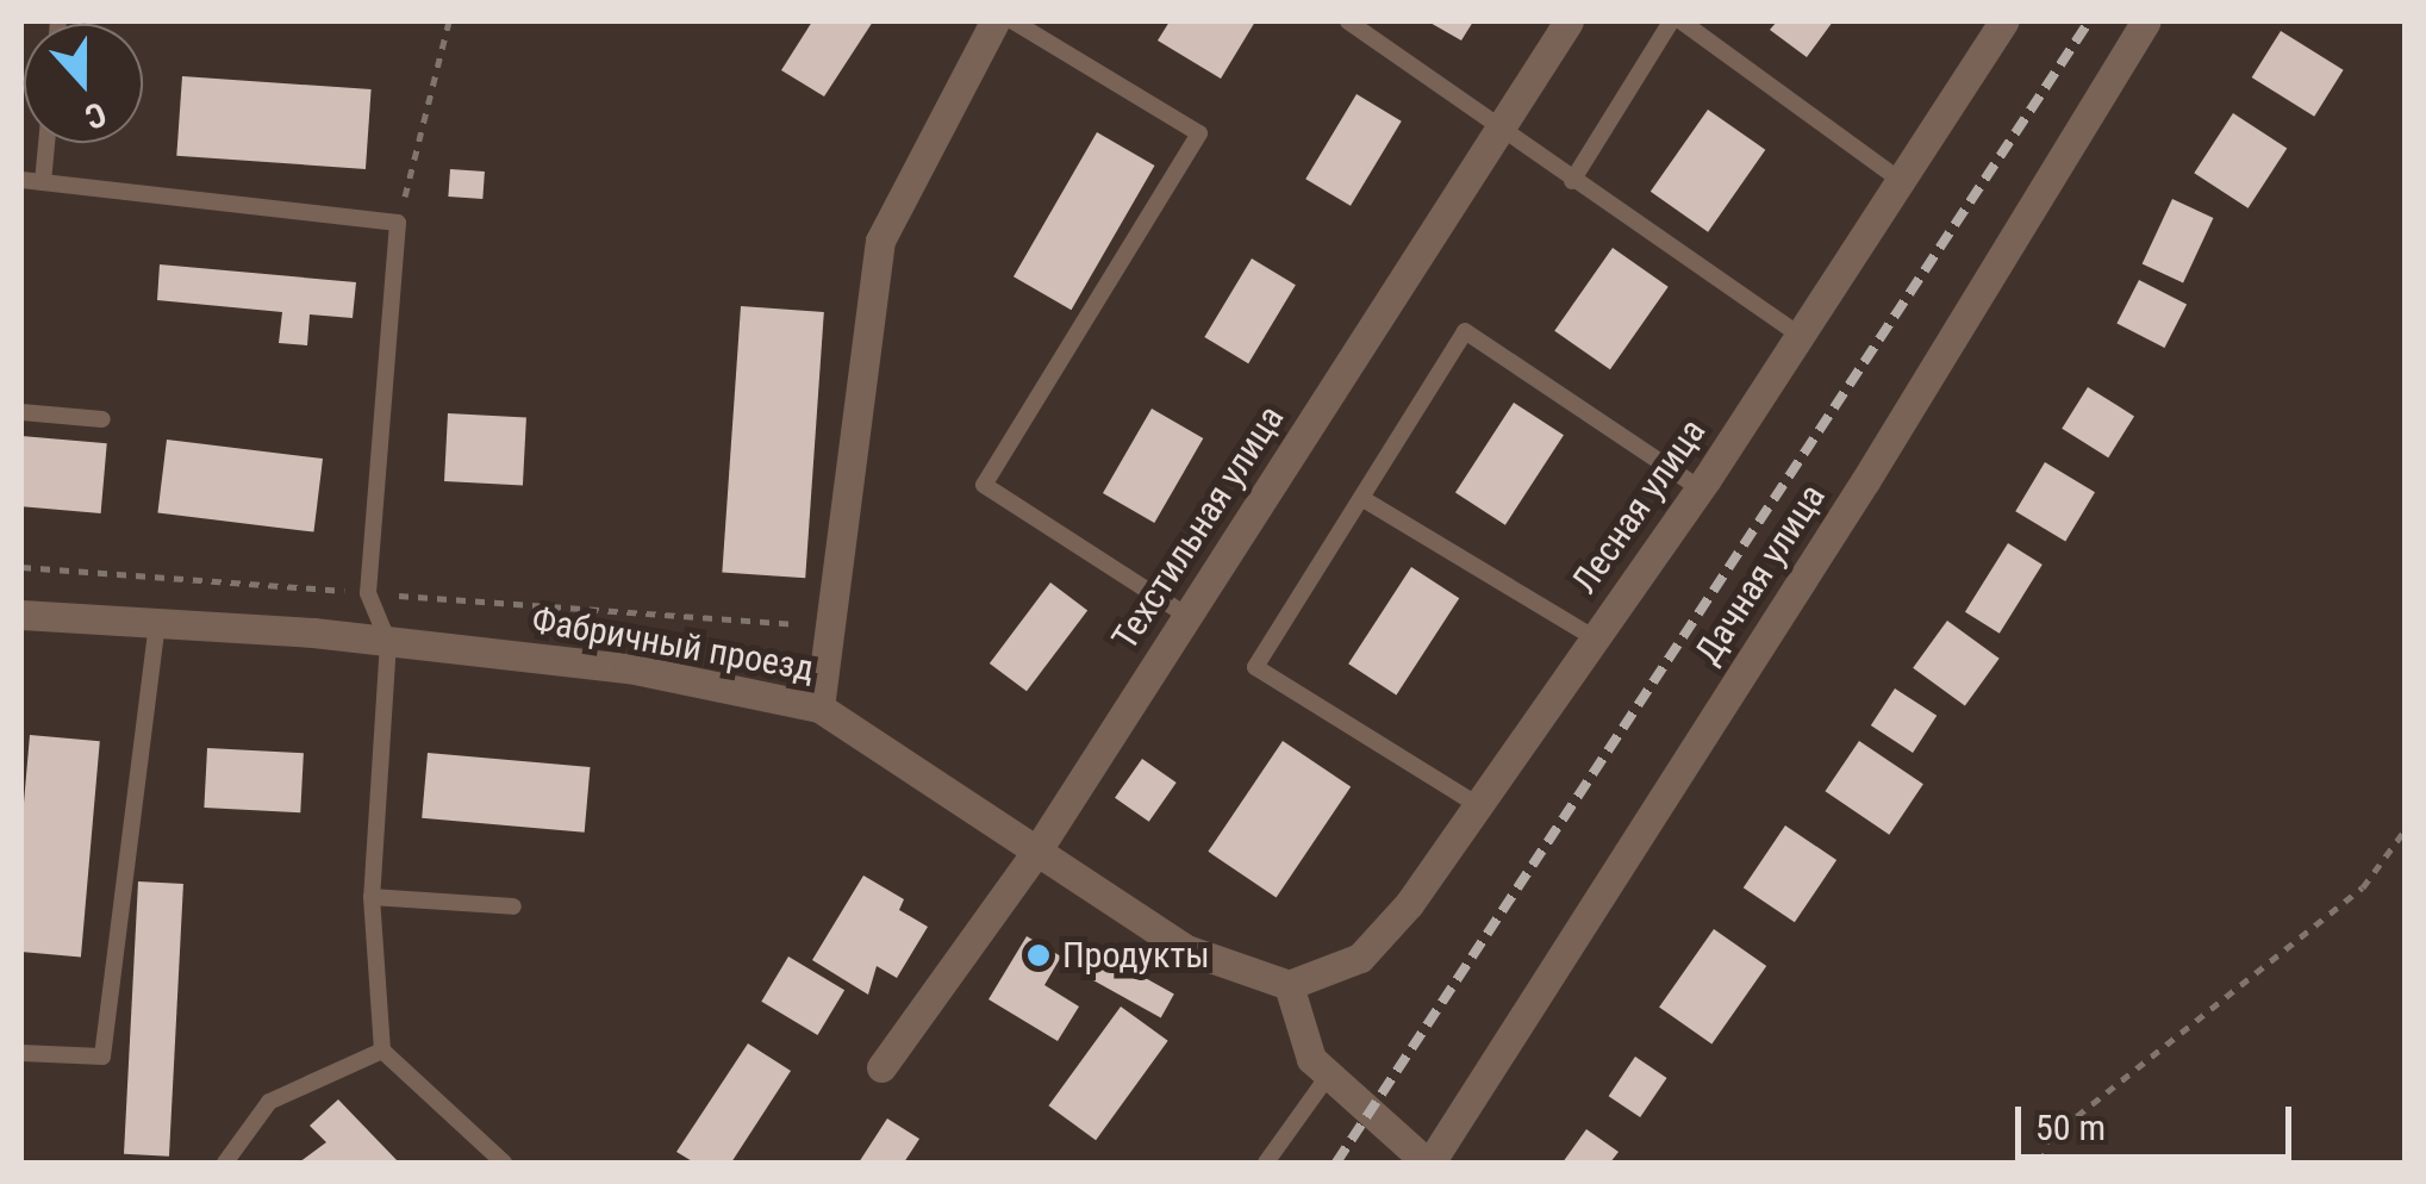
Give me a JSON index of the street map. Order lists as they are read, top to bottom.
{
  "streets": {
    "street": [
      "Лесная улица",
      "Техстильная улица",
      "Дачная улица",
      "Фабричный проезд"
    ]
  },
  "crossings": [
    ["Лесная улица", "Фабричный проезд"],
    ["Техстильная улица", "Фабричный проезд"]
  ],
  "places": ["Продукты"],
  "scale_bar": "50 m",
  "north": "bottom"
}
